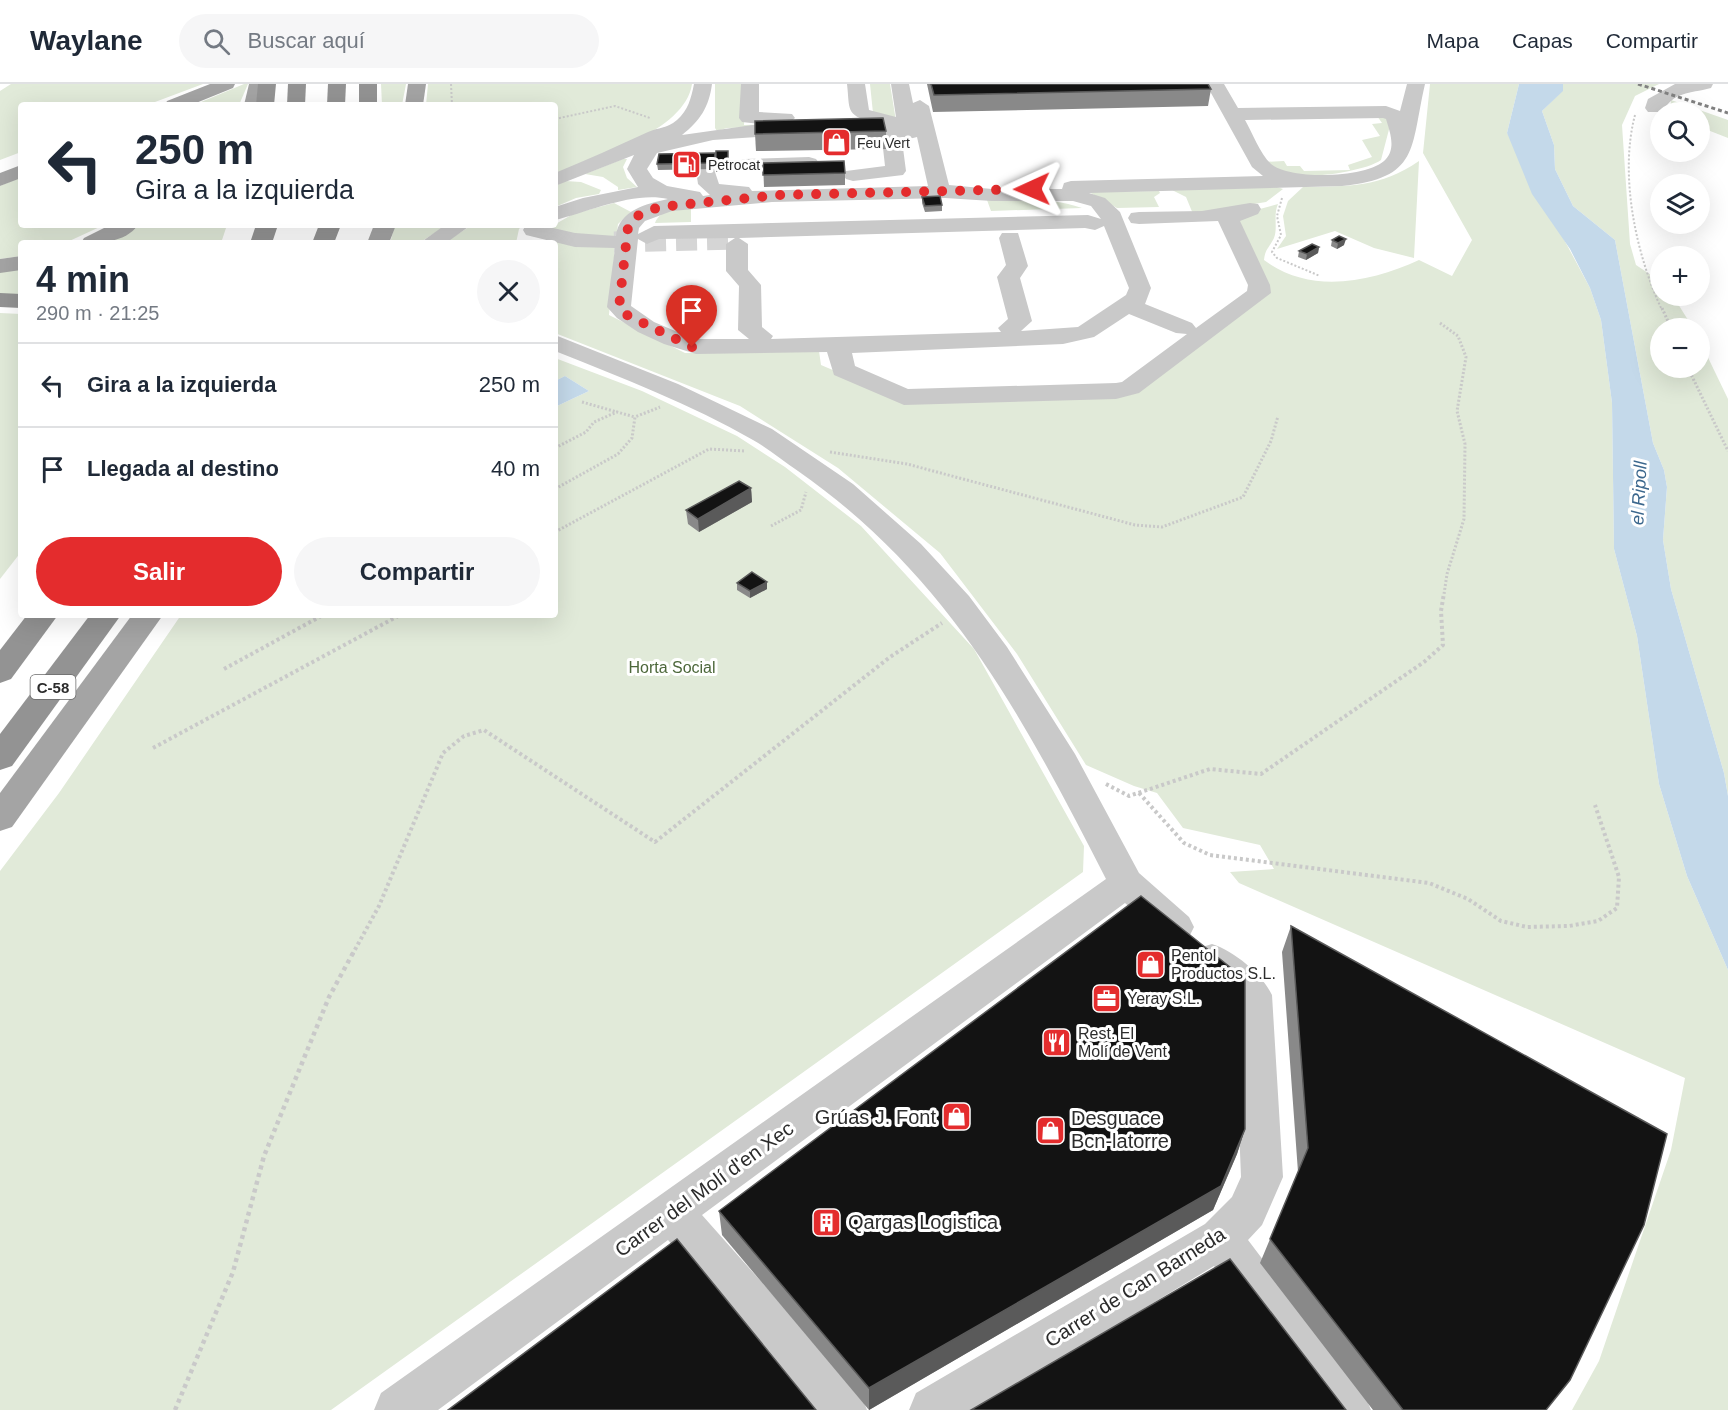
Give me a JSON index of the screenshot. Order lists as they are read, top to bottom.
{
  "streets": {
    "highway": ["C-58"],
    "street": ["Carrer del Molí d'en Xec", "Carrer de Can Barneda"]
  },
  "crossings": [
    ["Carrer del Molí d'en Xec", "Carrer de Can Barneda"]
  ],
  "water": ["el Ripoll"],
  "parks": ["Horta Social"],
  "places": {
    "shop": [
      "Feu Vert",
      "Pentol Productos S.L.",
      "Grúas J. Font",
      "Desguace Bcn-latorre"
    ],
    "fuel station": ["Petrocat"],
    "office": ["Yeray S.L."],
    "restaurant": ["Rest. El Molí de Vent"],
    "building": ["Qargas Logistica"]
  },
  "page": {
    "header": "Waylane",
    "search": "Buscar aquí",
    "nav": ["Mapa", "Capas", "Compartir"],
    "map_buttons": ["+", "−"],
    "turn": ["250 m", "Gira a la izquierda"],
    "heading": ["4 min", "290 m · 21:25"],
    "list": [
      {
        "name": "Gira a la izquierda",
        "value": "250 m"
      },
      {
        "name": "Llegada al destino",
        "value": "40 m"
      }
    ],
    "buttons": ["Salir", "Compartir"]
  }
}
